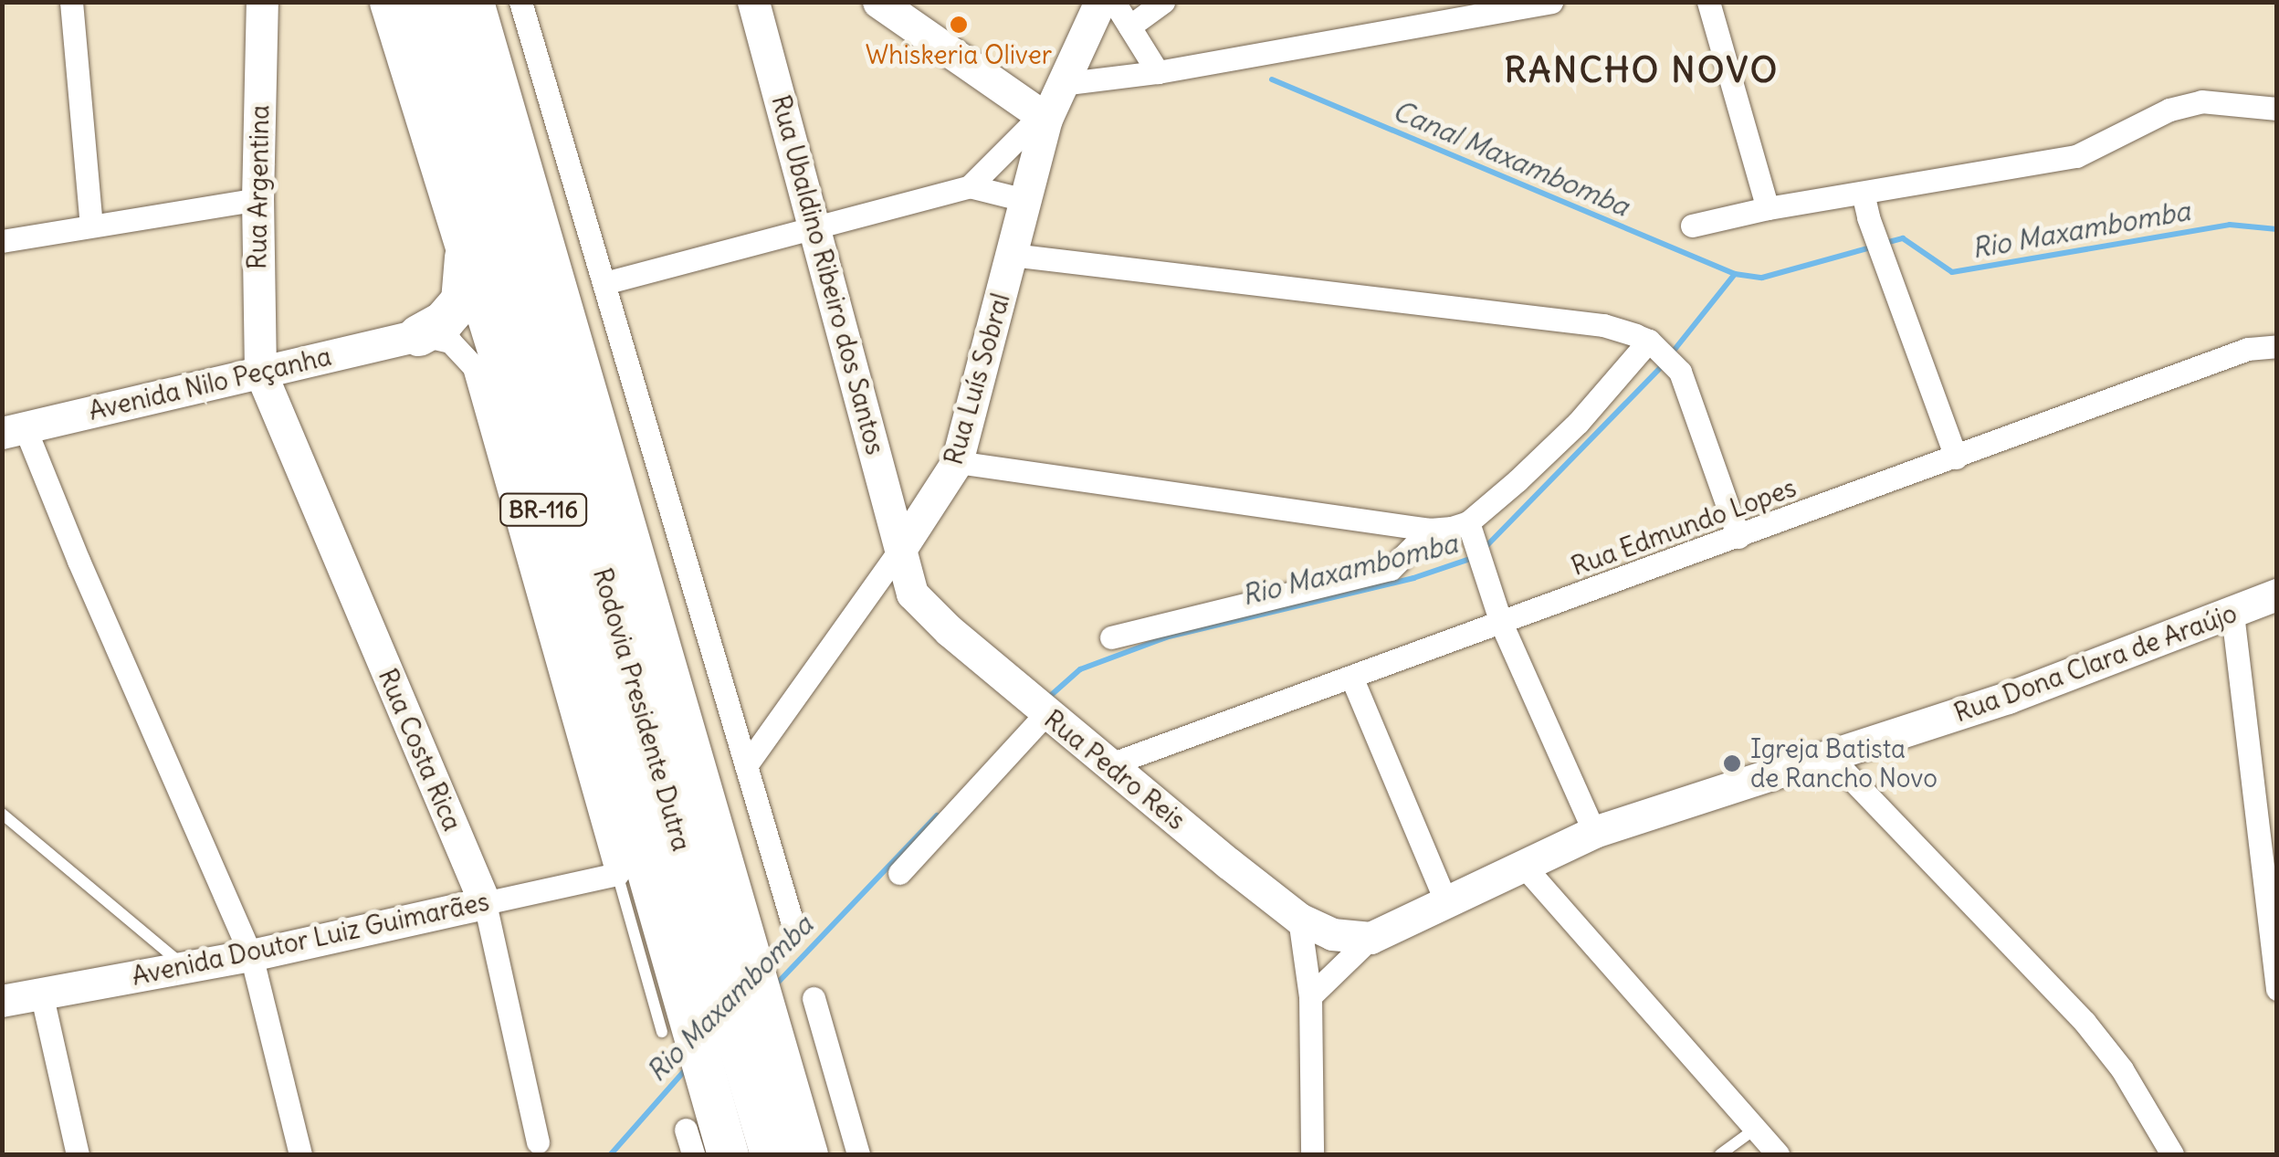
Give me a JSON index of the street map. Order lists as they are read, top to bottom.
{
  "streets": {
    "highway": ["BR-116", "Rodovia Presidente Dutra"],
    "main road": [
      "Rua Argentina",
      "Rua Ubaldino Ribeiro dos Santos",
      "Rua Luís Sobral",
      "Avenida Nilo Peçanha",
      "Rua Dona Clara de Araújo",
      "Rua Costa Rica",
      "Rua Pedro Reis",
      "Avenida Doutor Luiz Guimarães"
    ],
    "street": ["Rua Edmundo Lopes"]
  },
  "crossings": [
    ["Rua Argentina", "Avenida Nilo Peçanha"],
    ["Rua Argentina", "Rua Costa Rica"],
    ["Rua Ubaldino Ribeiro dos Santos", "Rua Luís Sobral"],
    ["Rua Ubaldino Ribeiro dos Santos", "Rua Pedro Reis"],
    ["Rua Luís Sobral", "Rua Pedro Reis"],
    ["Avenida Nilo Peçanha", "Rua Costa Rica"],
    ["Rua Edmundo Lopes", "Rua Pedro Reis"],
    ["Rua Costa Rica", "Avenida Doutor Luiz Guimarães"]
  ],
  "districts": ["RANCHO NOVO"],
  "water": ["Canal Maxambomba", "Rio Maxambomba"],
  "places": ["Whiskeria Oliver", "Igreja Batista de Rancho Novo"]
}
